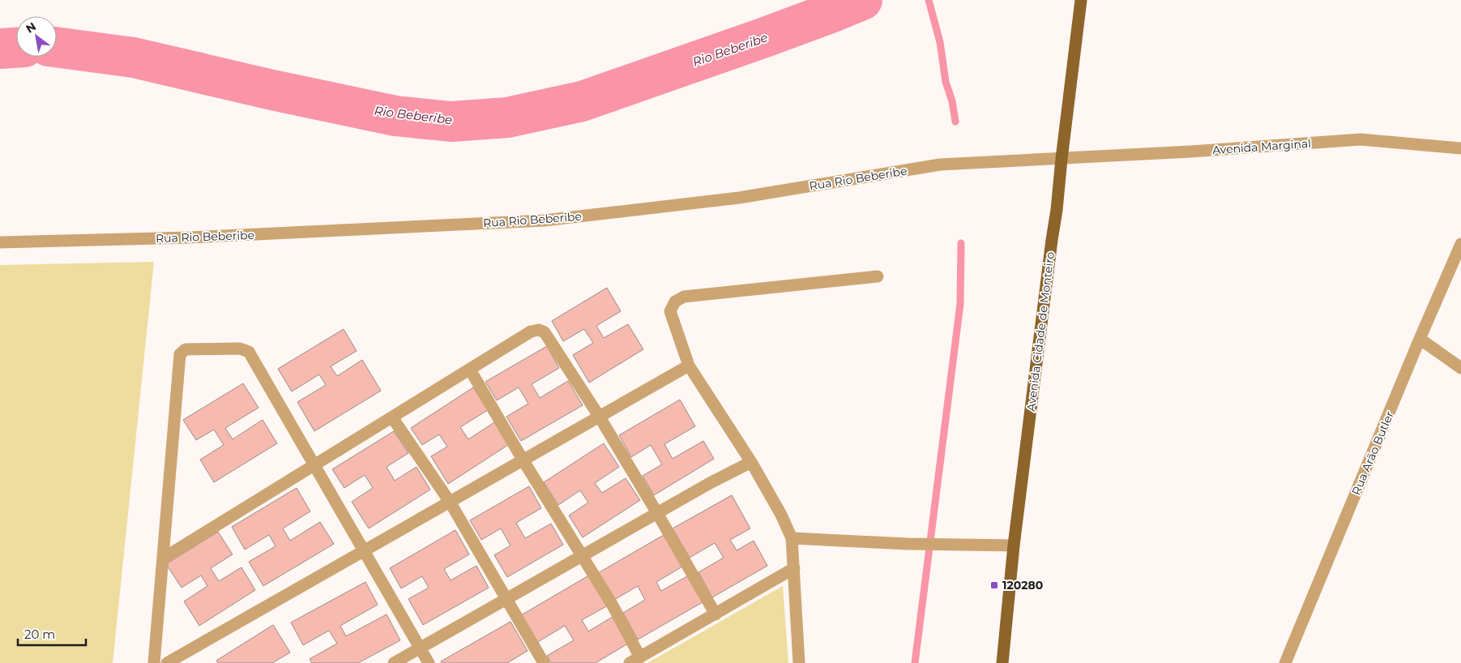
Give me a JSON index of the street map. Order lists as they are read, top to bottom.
{
  "streets": {
    "main road": ["Avenida Cidade de Monteiro"],
    "street": ["Avenida Marginal", "Rua Rio Beberibe", "Rua Arão Butler"]
  },
  "crossings": [
    ["Avenida Marginal", "Rua Rio Beberibe"],
    ["Avenida Marginal", "Avenida Cidade de Monteiro"],
    ["Rua Rio Beberibe", "Avenida Cidade de Monteiro"]
  ],
  "water": ["Rio Beberibe"],
  "places": {
    "transit": ["120280"]
  },
  "scale_bar": "20 m",
  "north": "top left"
}
